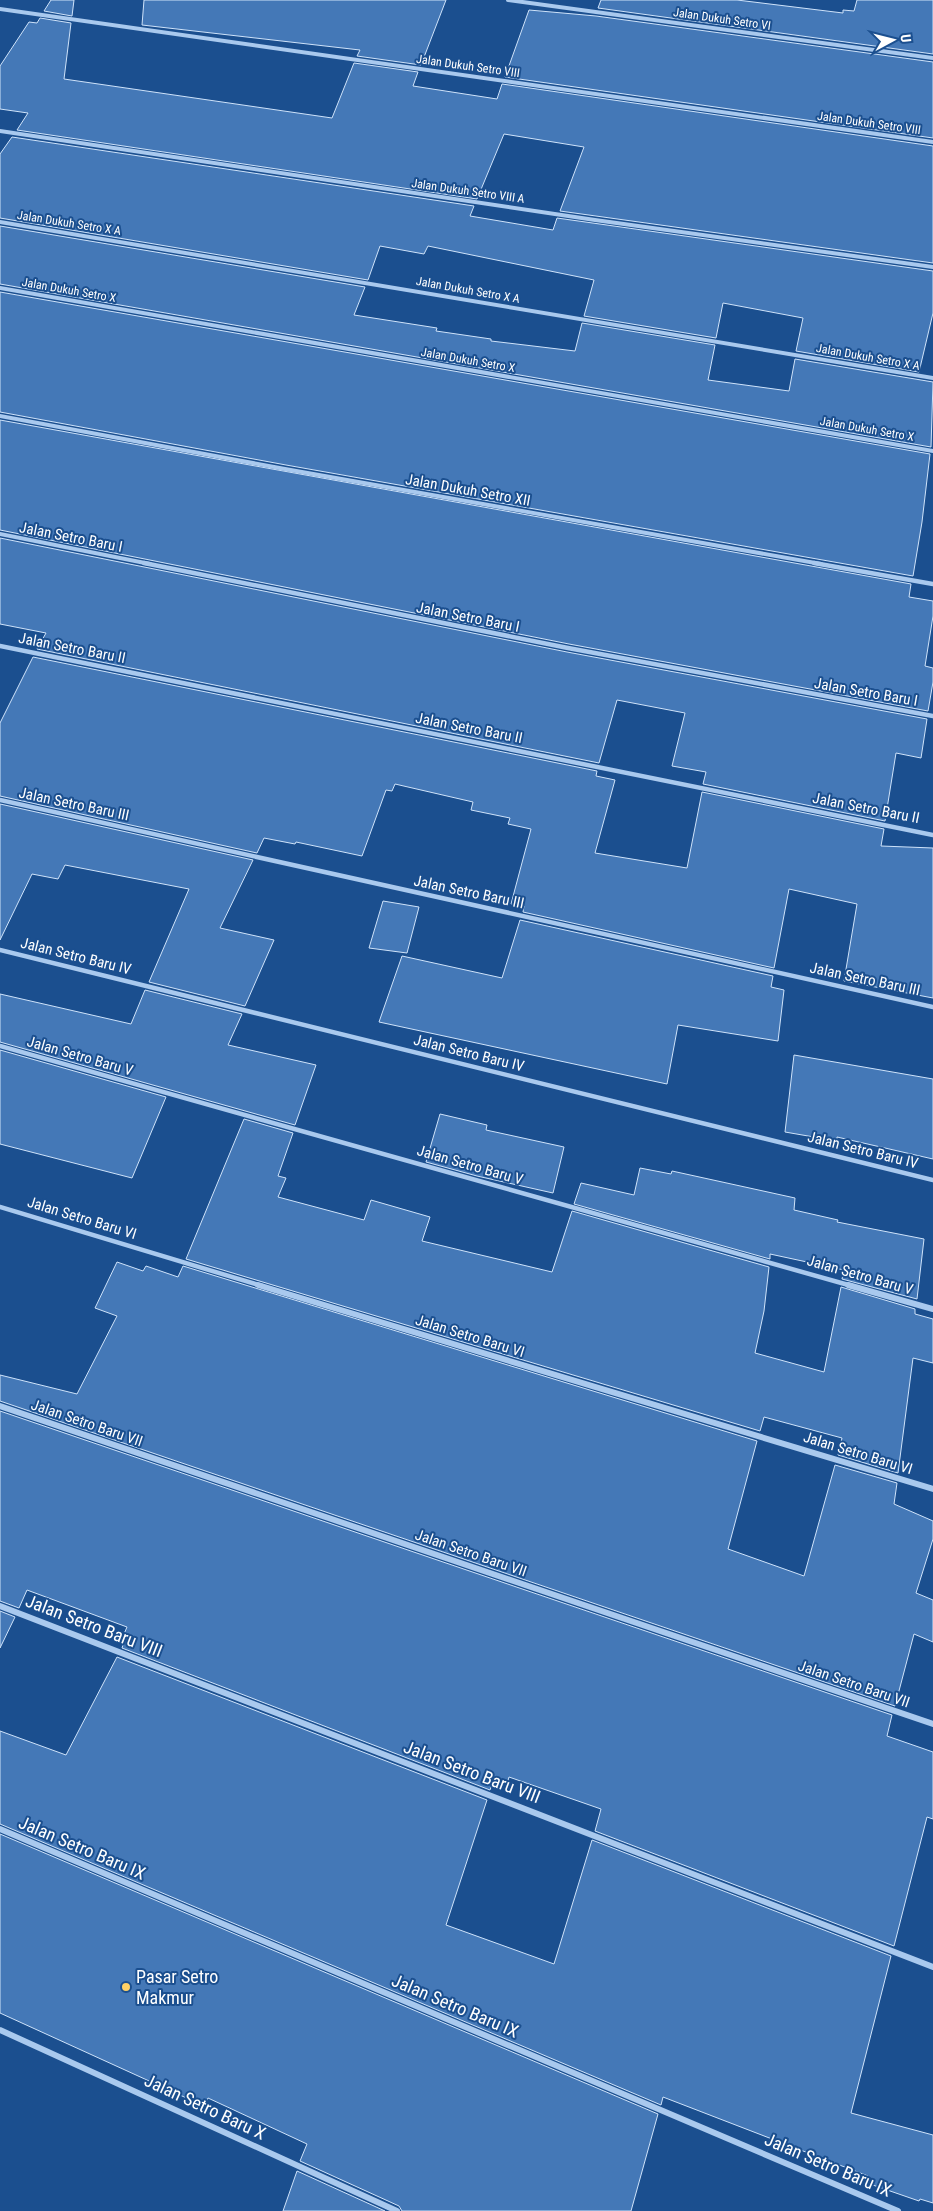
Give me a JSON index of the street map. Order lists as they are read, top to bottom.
{
  "streets": {
    "street": [
      "Jalan Dukuh Setro VI",
      "Jalan Dukuh Setro VIII",
      "Jalan Dukuh Setro VIII A",
      "Jalan Dukuh Setro X A",
      "Jalan Dukuh Setro X",
      "Jalan Dukuh Setro XII",
      "Jalan Setro Baru I",
      "Jalan Setro Baru II",
      "Jalan Setro Baru III",
      "Jalan Setro Baru IV",
      "Jalan Setro Baru V",
      "Jalan Setro Baru VI",
      "Jalan Setro Baru VII",
      "Jalan Setro Baru VIII",
      "Jalan Setro Baru IX",
      "Jalan Setro Baru X"
    ]
  },
  "places": ["Pasar Setro Makmur"],
  "north": "right"
}
